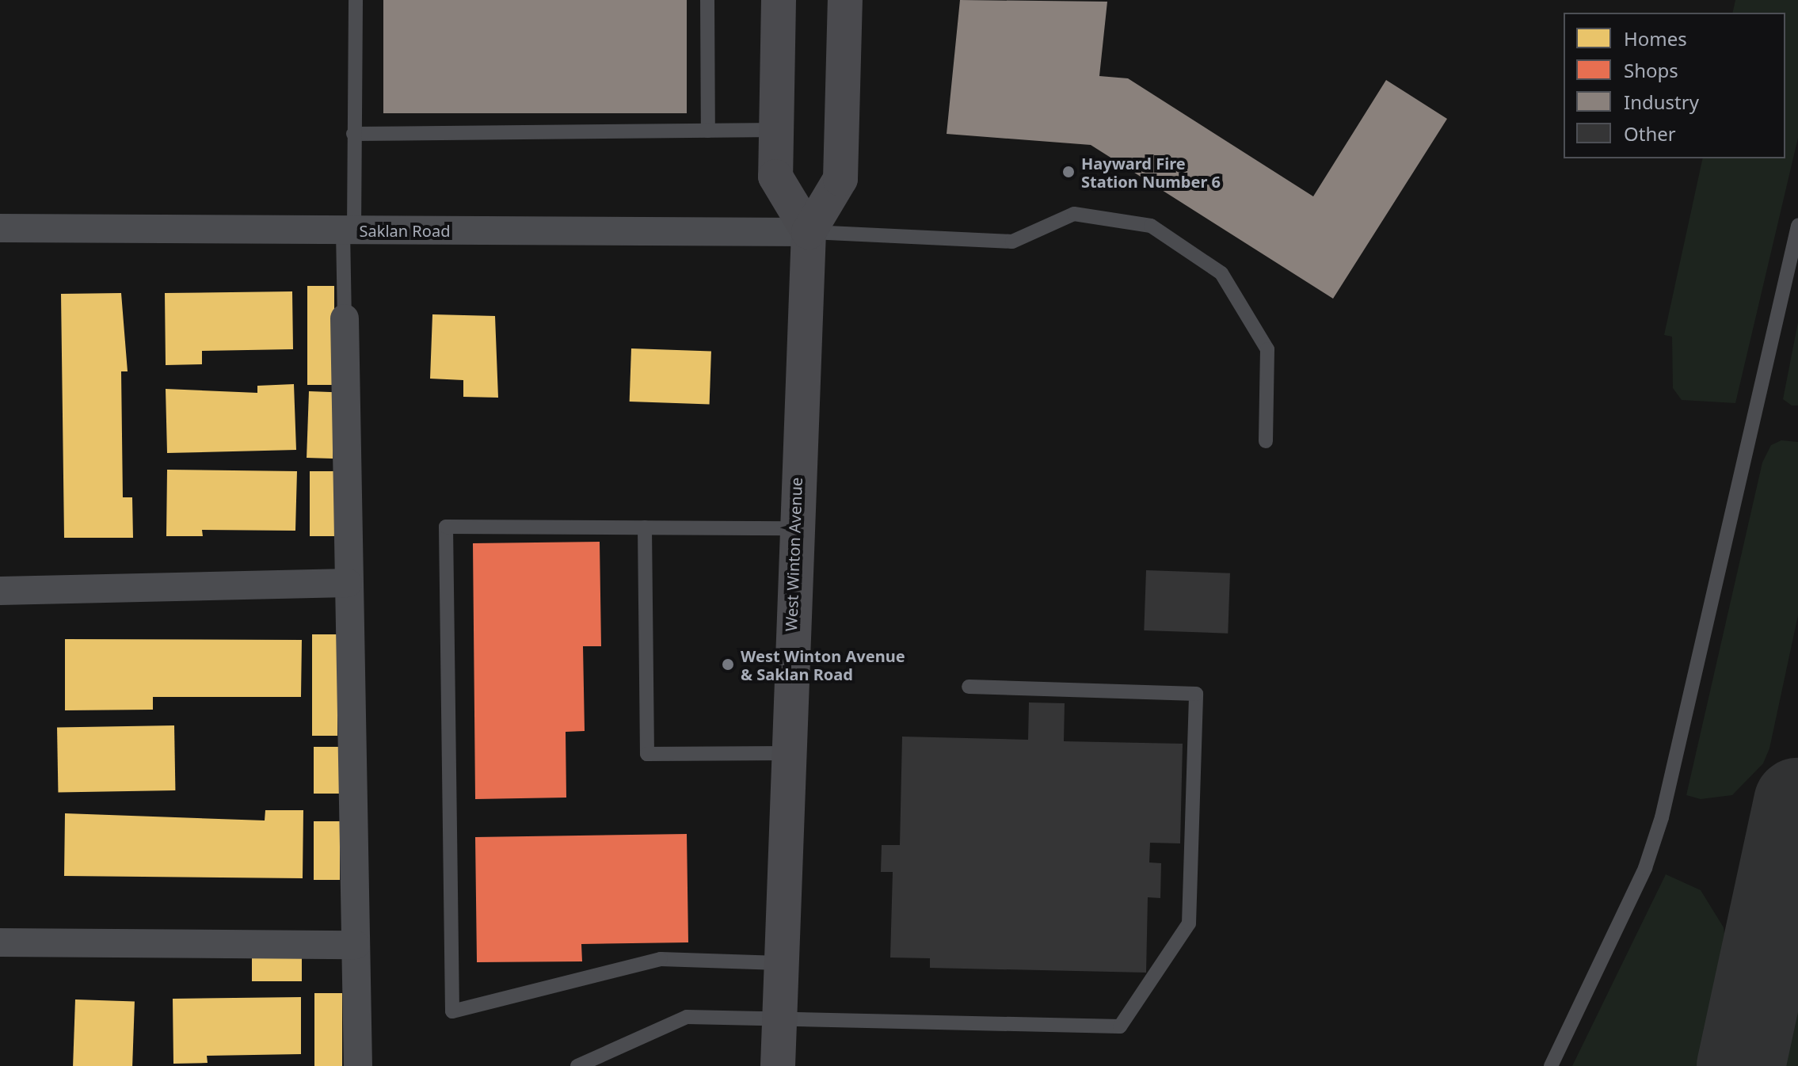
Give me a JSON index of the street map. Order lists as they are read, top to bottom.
{
  "streets": {
    "main road": ["West Winton Avenue"],
    "street": ["Saklan Road"]
  },
  "crossings": [
    ["Saklan Road", "West Winton Avenue"]
  ],
  "places": ["Hayward Fire Station Number 6", "West Winton Avenue & Saklan Road"],
  "legend": [
    "Homes",
    "Shops",
    "Industry",
    "Other"
  ]
}
